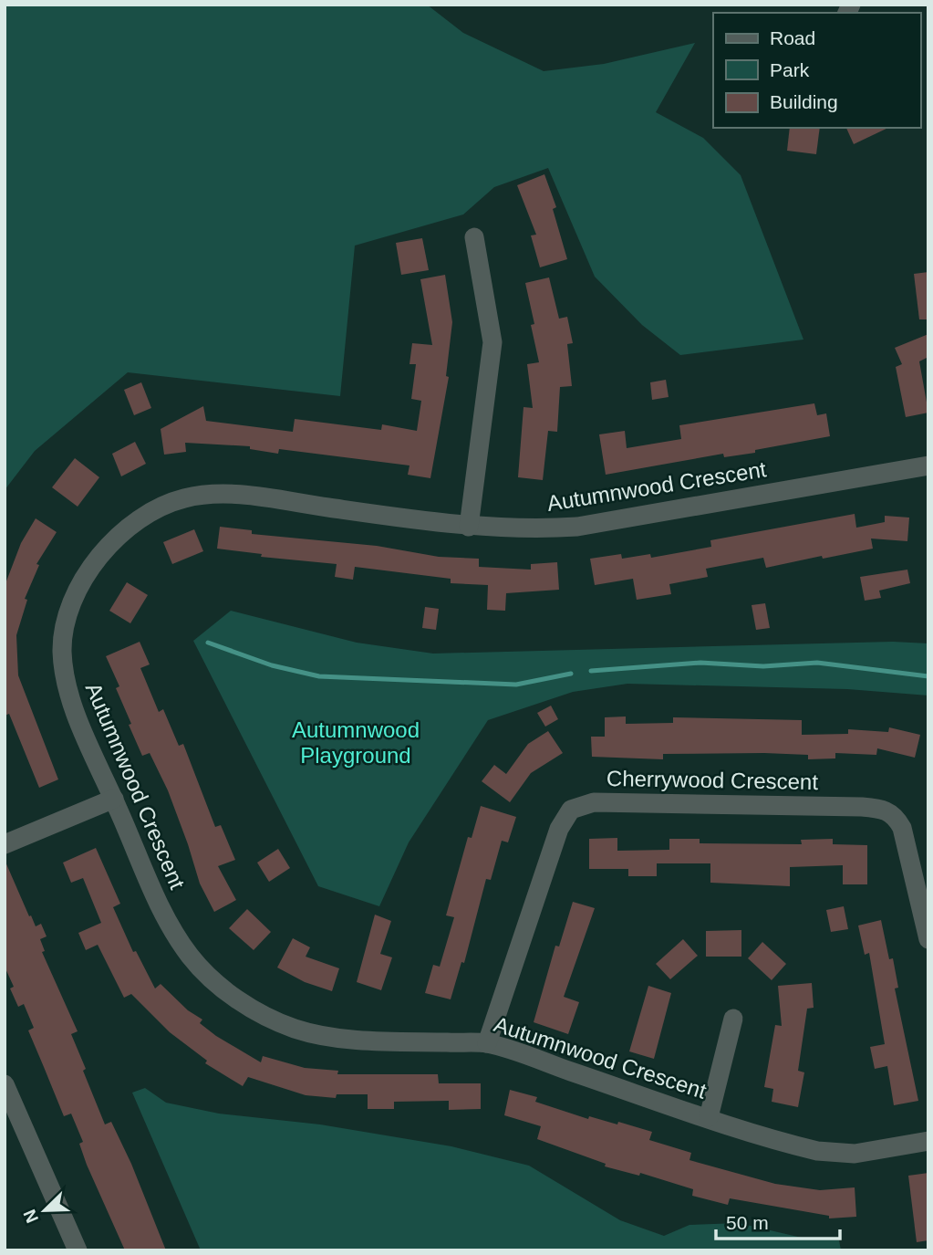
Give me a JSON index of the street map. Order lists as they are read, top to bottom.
{
  "streets": {
    "street": ["Autumnwood Crescent", "Cherrywood Crescent"]
  },
  "crossings": [
    ["Autumnwood Crescent", "Cherrywood Crescent"]
  ],
  "parks": ["Autumnwood Playground"],
  "legend": ["Road", "Park", "Building"],
  "scale_bar": "50 m",
  "north": "bottom left"
}
